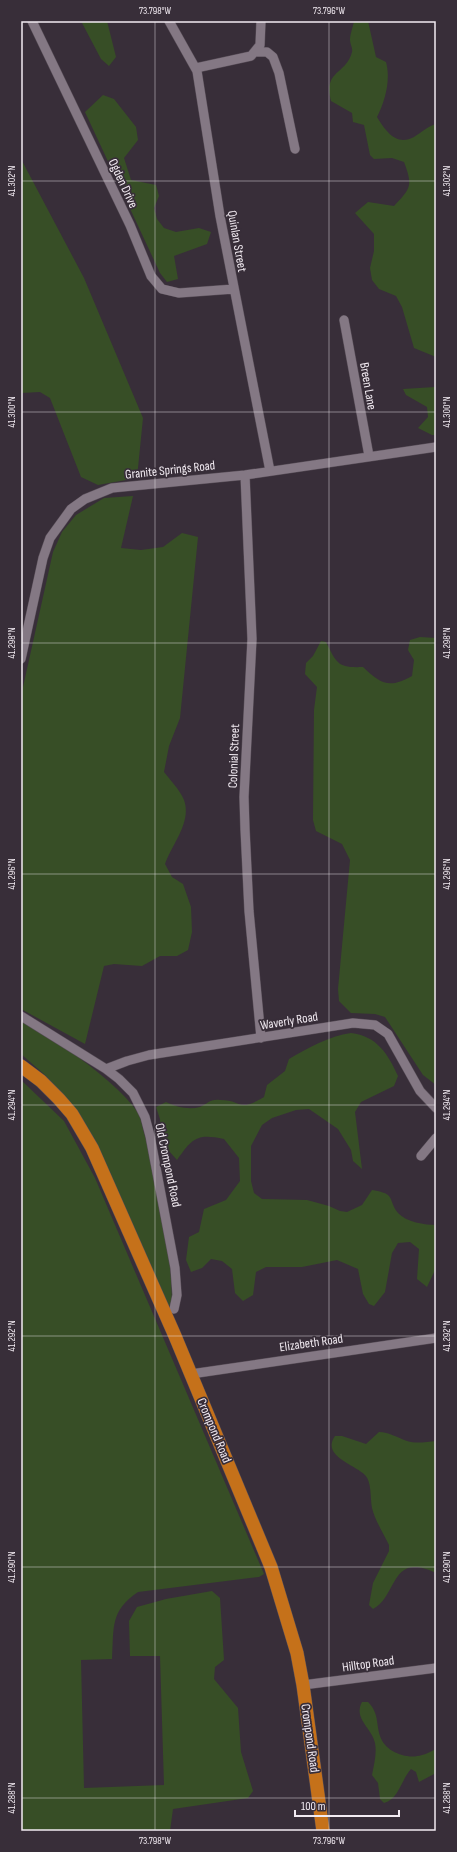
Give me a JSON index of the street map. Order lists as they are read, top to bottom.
{
  "streets": {
    "highway": ["Crompond Road"],
    "street": [
      "Ogden Drive",
      "Quinlan Street",
      "Breen Lane",
      "Granite Springs Road",
      "Colonial Street",
      "Waverly Road",
      "Old Crompond Road",
      "Elizabeth Road",
      "Hilltop Road"
    ]
  },
  "crossings": [
    ["Ogden Drive", "Quinlan Street"],
    ["Quinlan Street", "Granite Springs Road"],
    ["Breen Lane", "Granite Springs Road"],
    ["Granite Springs Road", "Colonial Street"],
    ["Colonial Street", "Waverly Road"],
    ["Waverly Road", "Old Crompond Road"],
    ["Elizabeth Road", "Crompond Road"],
    ["Crompond Road", "Hilltop Road"]
  ],
  "scale_bar": "100 m",
  "coordinates": [
    "73.798°W",
    "73.796°W",
    "41.302°N",
    "41.300°N",
    "41.298°N",
    "41.296°N",
    "41.294°N",
    "41.292°N",
    "41.290°N",
    "41.288°N"
  ]
}
